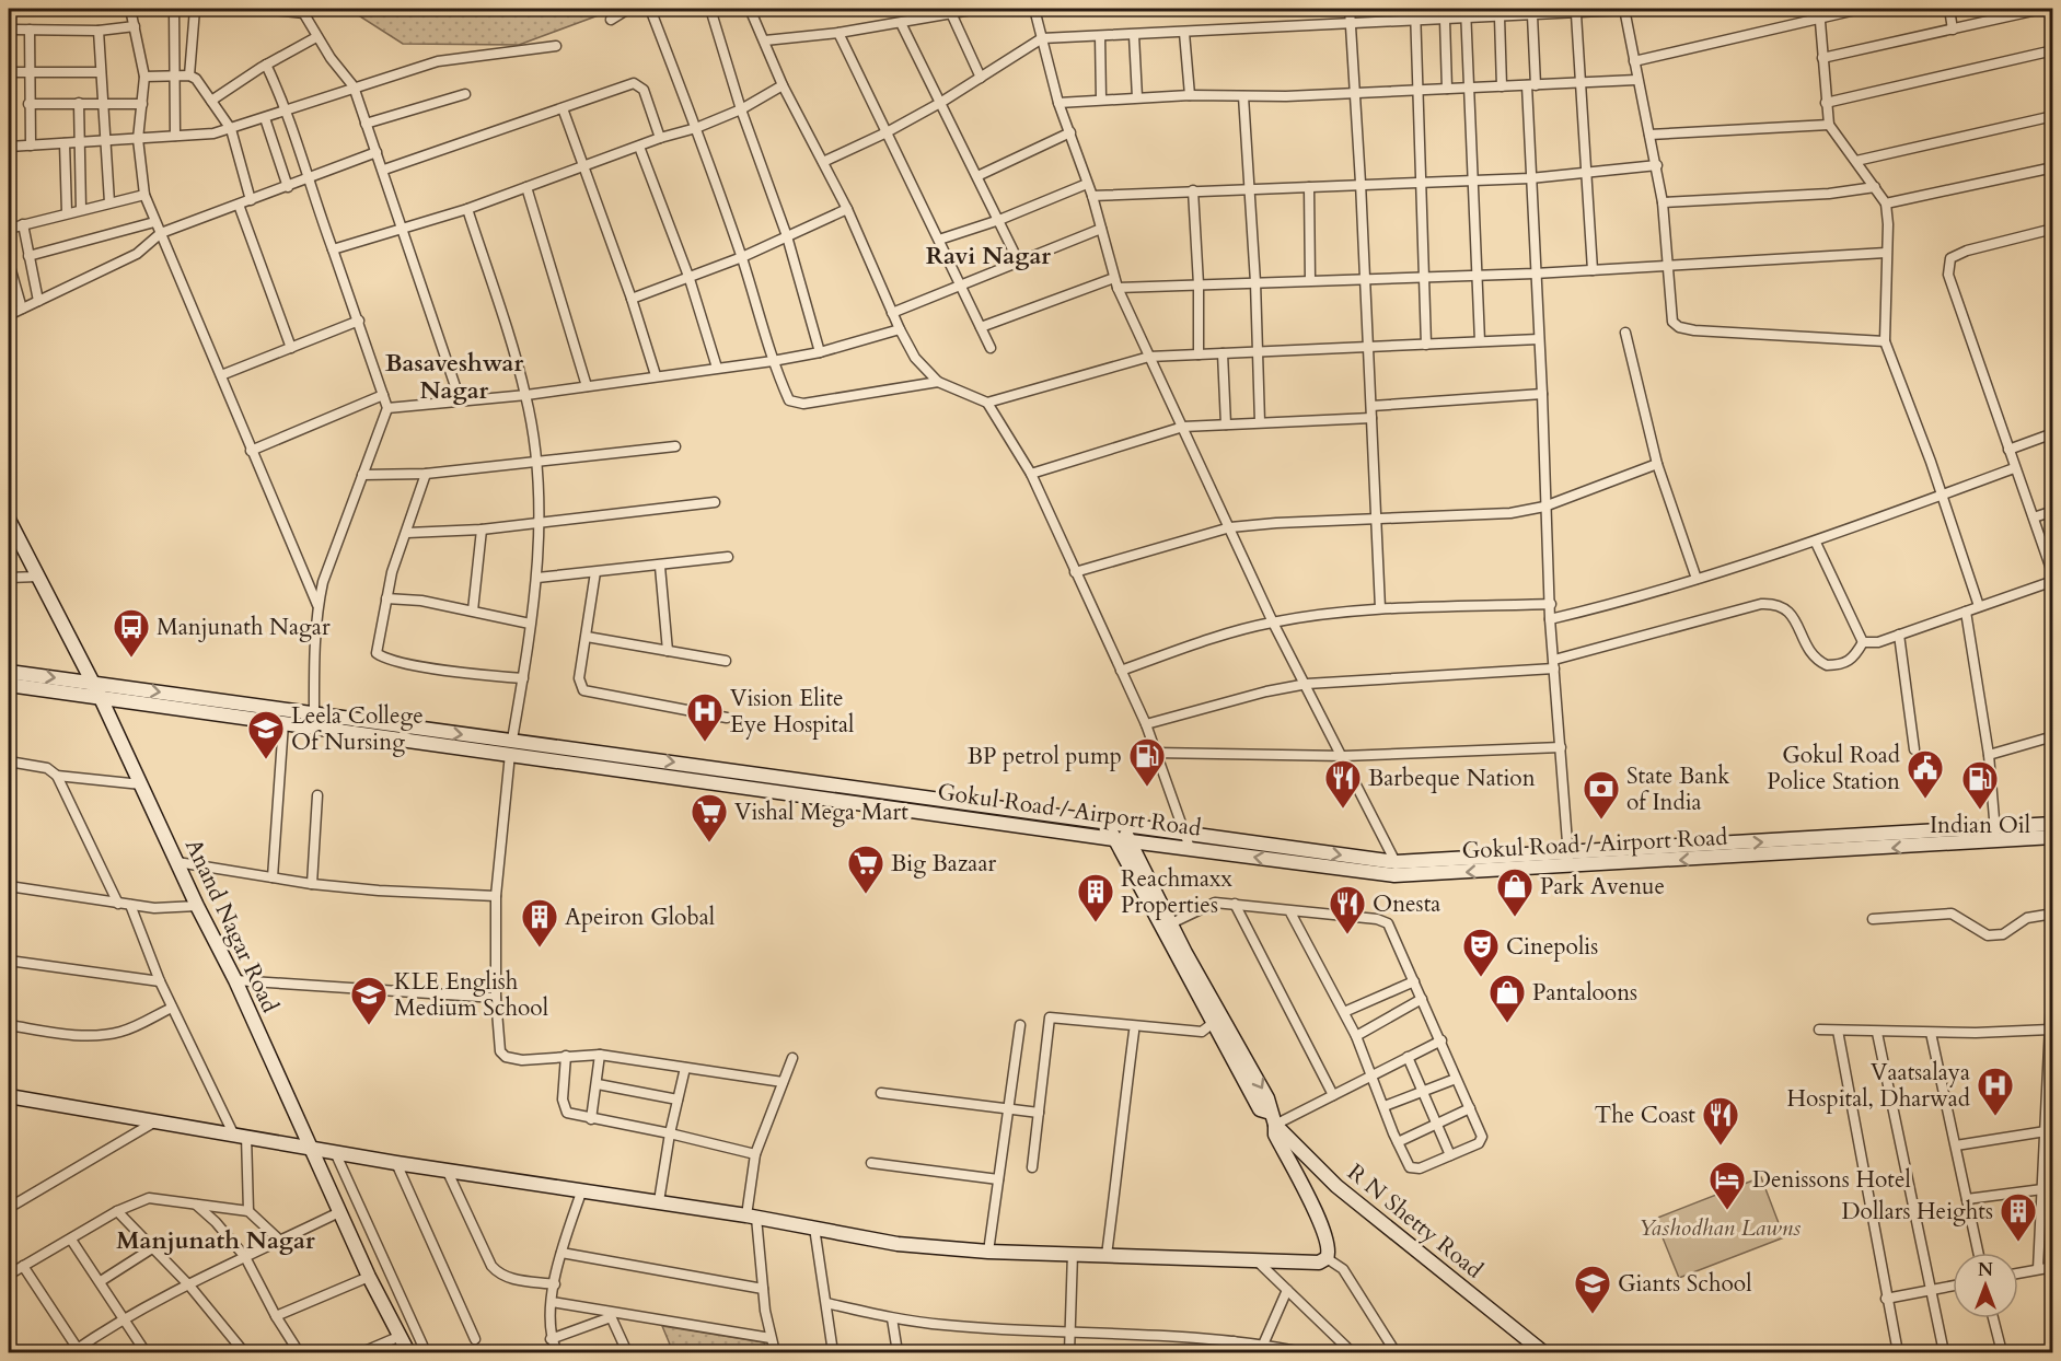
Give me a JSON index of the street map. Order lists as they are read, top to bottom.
{
  "streets": {
    "main road": ["Gokul Road / Airport Road", "Anand Nagar Road", "R N Shetty Road"]
  },
  "crossings": [
    ["Gokul Road / Airport Road", "Anand Nagar Road"],
    ["Gokul Road / Airport Road", "R N Shetty Road"]
  ],
  "districts": ["Ravi Nagar", "Basaveshwar Nagar", "Manjunath Nagar"],
  "parks": ["Yashodhan Lawns"],
  "places": {
    "bus stop": ["Manjunath Nagar"],
    "hospital": ["Vision Elite Eye Hospital", "Vaatsalaya Hospital, Dharwad"],
    "school or university": ["Leela College Of Nursing", "KLE English Medium School", "Giants School"],
    "fuel station": ["BP petrol pump", "Indian Oil"],
    "public building": ["Gokul Road Police Station"],
    "restaurant": ["Barbeque Nation", "Onesta", "The Coast"],
    "bank": ["State Bank of India"],
    "supermarket": ["Vishal Mega Mart", "Big Bazaar"],
    "shop": ["Park Avenue", "Pantaloons"],
    "building": ["Reachmaxx Properties", "Apeiron Global", "Dollars Heights"],
    "theatre": ["Cinepolis"],
    "hotel": ["Denissons Hotel"]
  },
  "north": "top"
}
